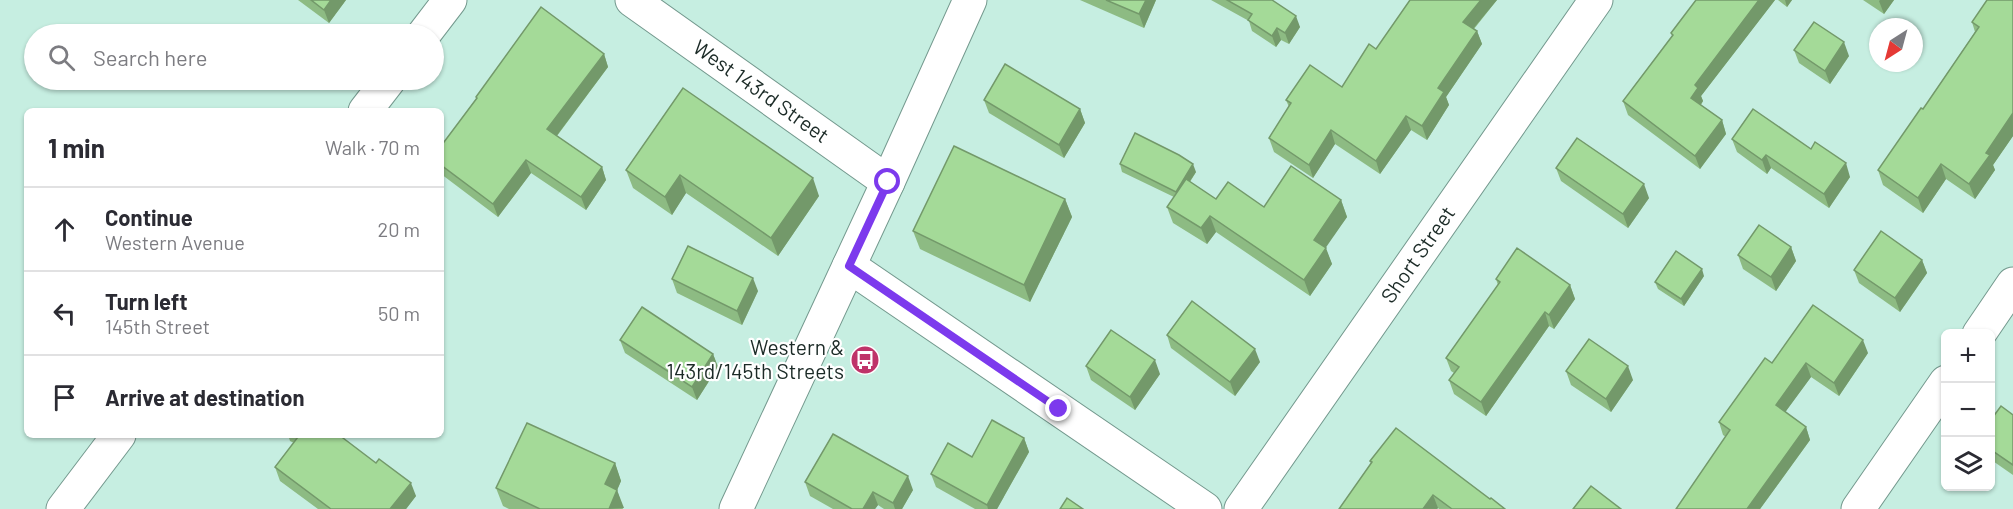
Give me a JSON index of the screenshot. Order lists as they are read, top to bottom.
{
  "streets": {
    "street": ["West 143rd Street", "Short Street"]
  },
  "places": {
    "bus stop": ["Western & 143rd/145th Streets"]
  },
  "north": "bottom left",
  "page": {
    "search": "Search here",
    "heading": ["1 min", "Walk · 70 m"],
    "list": [
      ["Continue", "Western Avenue", "20 m"],
      ["Turn left", "145th Street", "50 m"],
      "Arrive at destination"
    ],
    "map_buttons": ["+", "−"]
  }
}
